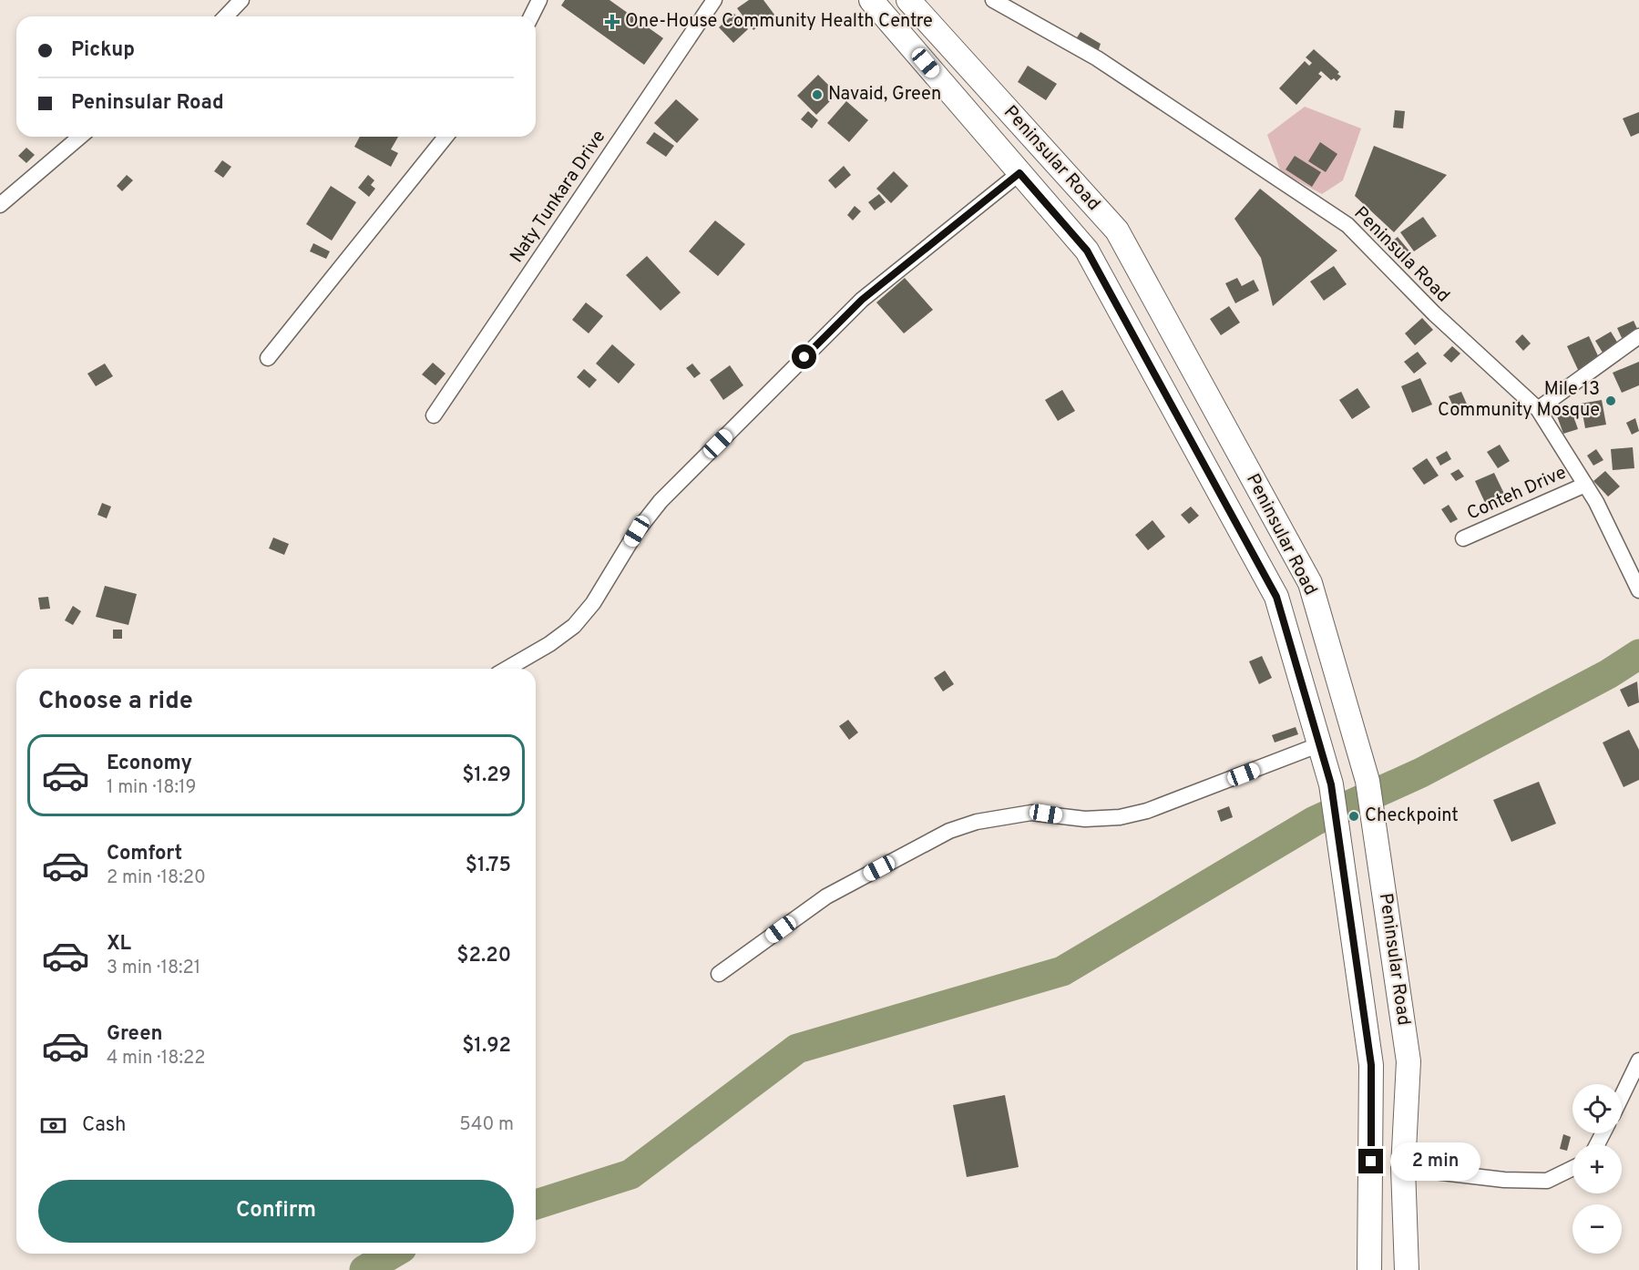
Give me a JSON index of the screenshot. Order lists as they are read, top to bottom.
{
  "streets": {
    "main road": ["Peninsular Road"],
    "street": ["Naty Tunkara Drive", "Peninsula Road", "Conteh Drive"]
  },
  "crossings": [
    ["Peninsula Road", "Conteh Drive"]
  ],
  "places": {
    "health": ["One-House Community Health Centre"],
    "other": ["Navaid, Green", "Mile 13 Community Mosque", "Checkpoint"]
  },
  "page": {
    "banner": ["Pickup", "Peninsular Road"],
    "heading": "Choose a ride",
    "list": [
      {
        "name": "Economy",
        "note": "1 min · 18:19",
        "value": "$1.29"
      },
      {
        "name": "Comfort",
        "note": "2 min · 18:20",
        "value": "$1.75"
      },
      {
        "name": "XL",
        "note": "3 min · 18:21",
        "value": "$2.20"
      },
      {
        "name": "Green",
        "note": "4 min · 18:22",
        "value": "$1.92"
      }
    ],
    "map_buttons": ["+", "−"],
    "pay": ["Cash", "540 m"],
    "bubble": "2 min",
    "buttons": "Confirm"
  }
}
